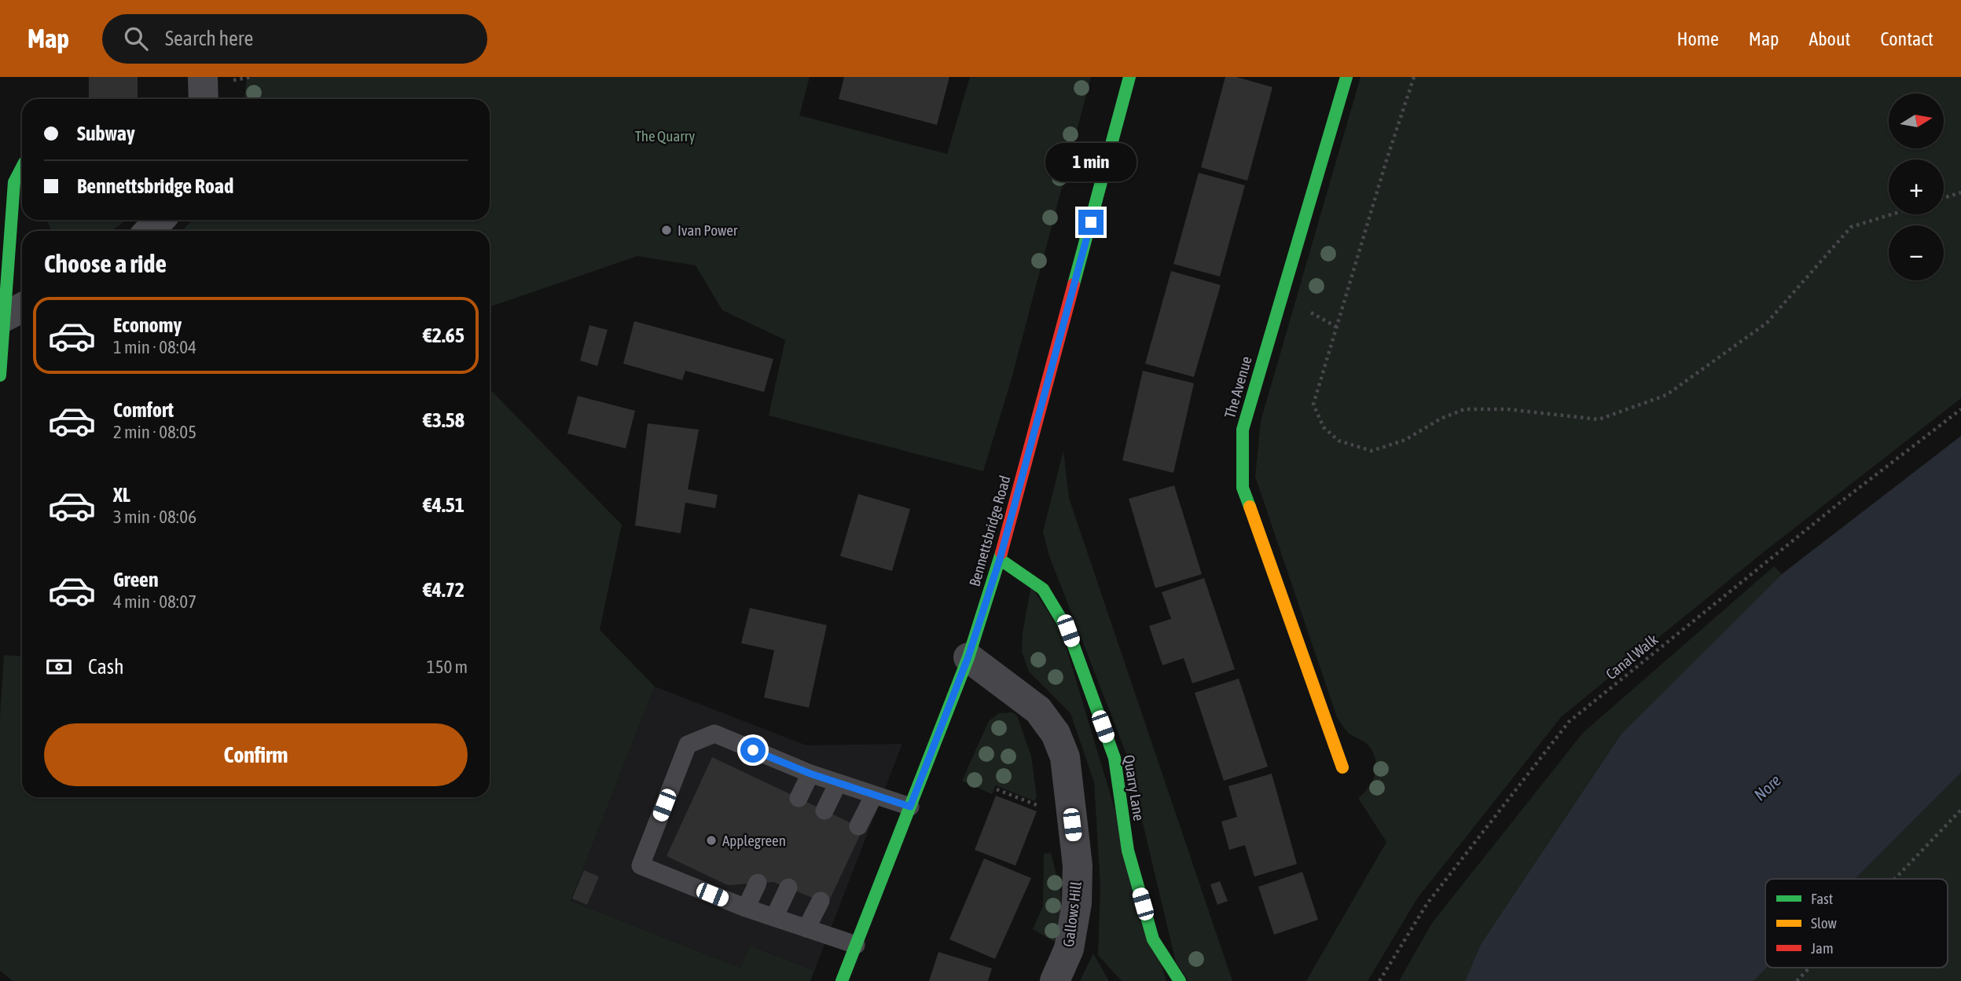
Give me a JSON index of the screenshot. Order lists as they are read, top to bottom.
{
  "streets": {
    "street": [
      "The Avenue",
      "Bennettsbridge Road",
      "Quarry Lane",
      "Gallows Hill"
    ],
    "path": ["Canal Walk"]
  },
  "crossings": [
    ["Bennettsbridge Road", "Quarry Lane"],
    ["Bennettsbridge Road", "Gallows Hill"]
  ],
  "water": ["Nore"],
  "parks": ["The Quarry"],
  "places": ["Ivan Power", "Applegreen"],
  "legend": ["Fast", "Slow", "Jam"],
  "north": "right",
  "page": {
    "header": "Map",
    "search": "Search here",
    "nav": [
      "Home",
      "Map",
      "About",
      "Contact"
    ],
    "map_buttons": ["+", "−"],
    "banner": ["Subway", "Bennettsbridge Road"],
    "bubble": "1 min",
    "heading": "Choose a ride",
    "list": [
      {
        "name": "Economy",
        "note": "1 min · 08:04",
        "value": "€2.65"
      },
      {
        "name": "Comfort",
        "note": "2 min · 08:05",
        "value": "€3.58"
      },
      {
        "name": "XL",
        "note": "3 min · 08:06",
        "value": "€4.51"
      },
      {
        "name": "Green",
        "note": "4 min · 08:07",
        "value": "€4.72"
      }
    ],
    "pay": ["Cash", "150 m"],
    "buttons": "Confirm"
  }
}
